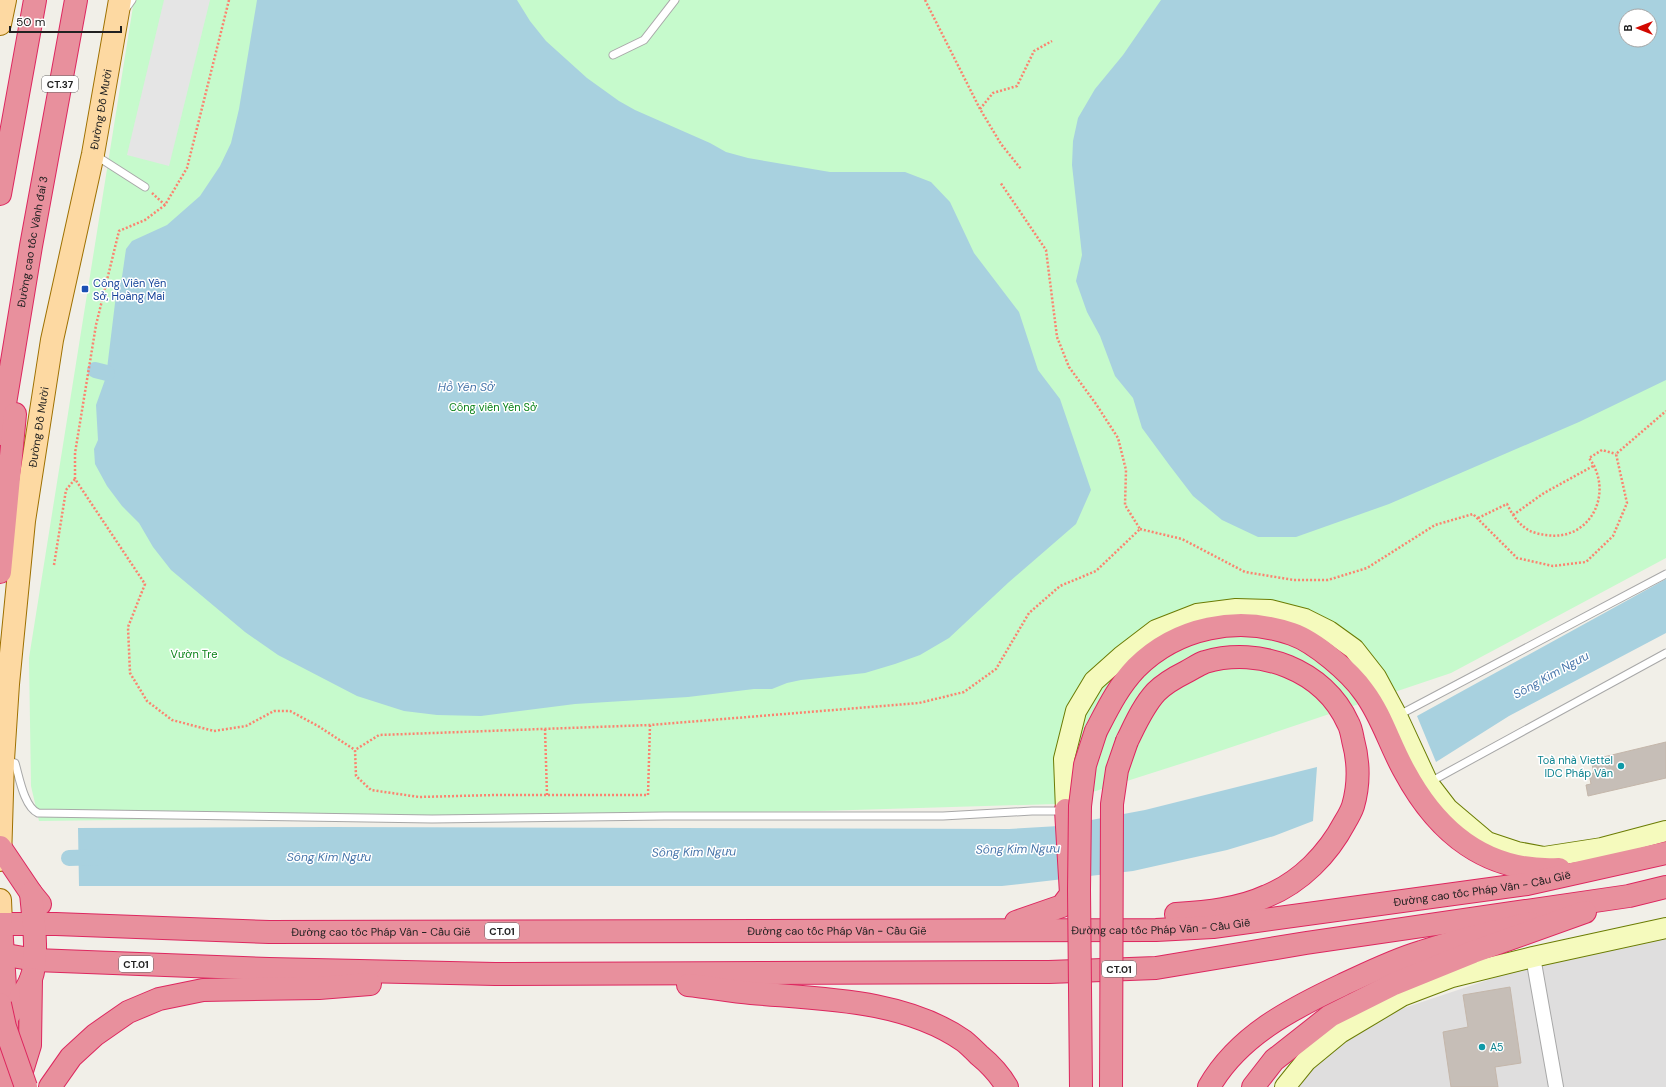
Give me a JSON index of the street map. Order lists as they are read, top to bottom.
{
  "streets": {
    "highway": [
      "CT.37",
      "Đường cao tốc Vành đai 3",
      "Đường cao tốc Pháp Vân - Cầu Giẽ",
      "CT.01"
    ],
    "main road": ["Đường Đỗ Mười"]
  },
  "crossings": [
    ["CT.37", "Đường cao tốc Vành đai 3"]
  ],
  "water": ["Hồ Yên Sở", "Sông Kim Ngưu"],
  "parks": ["Công viên Yên Sở", "Vườn Tre"],
  "places": {
    "transit": ["Công Viên Yên Sở, Hoàng Mai"],
    "other": ["Toà nhà Viettel IDC Pháp Vân", "A5"]
  },
  "scale_bar": "50 m",
  "north": "left"
}
